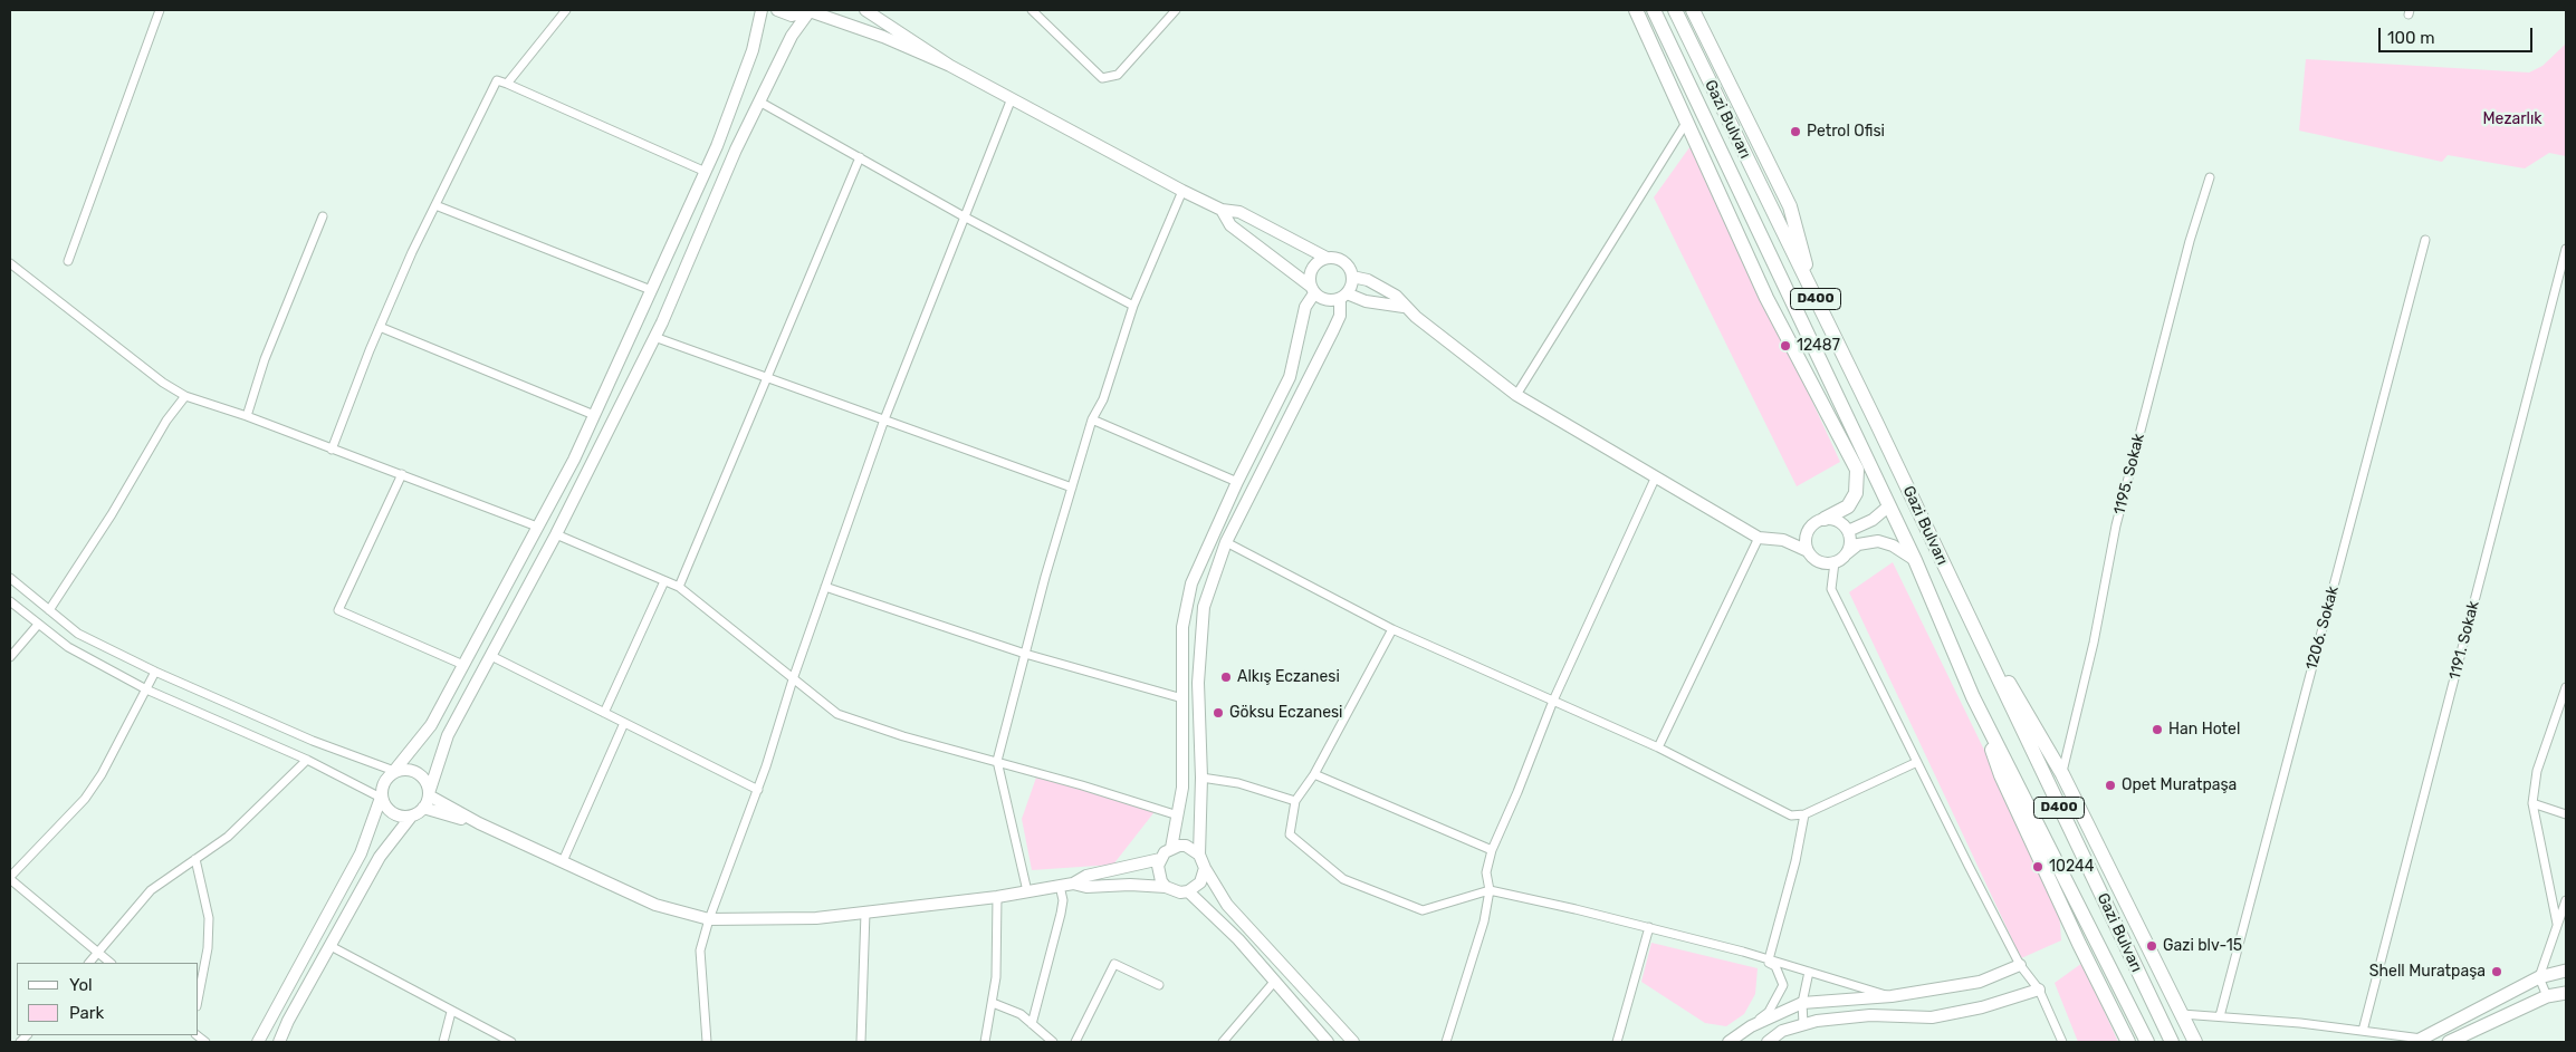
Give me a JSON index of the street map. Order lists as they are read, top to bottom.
{
  "streets": {
    "highway": ["Gazi Bulvarı", "D400"],
    "street": ["1195. Sokak", "1206. Sokak", "1191. Sokak"]
  },
  "parks": ["Mezarlık"],
  "places": [
    "Petrol Ofisi",
    "12487",
    "Alkış Eczanesi",
    "Göksu Eczanesi",
    "Han Hotel",
    "Opet Muratpaşa",
    "10244",
    "Gazi blv-15",
    "Shell Muratpaşa"
  ],
  "legend": ["Yol", "Park"],
  "scale_bar": "100 m"
}
